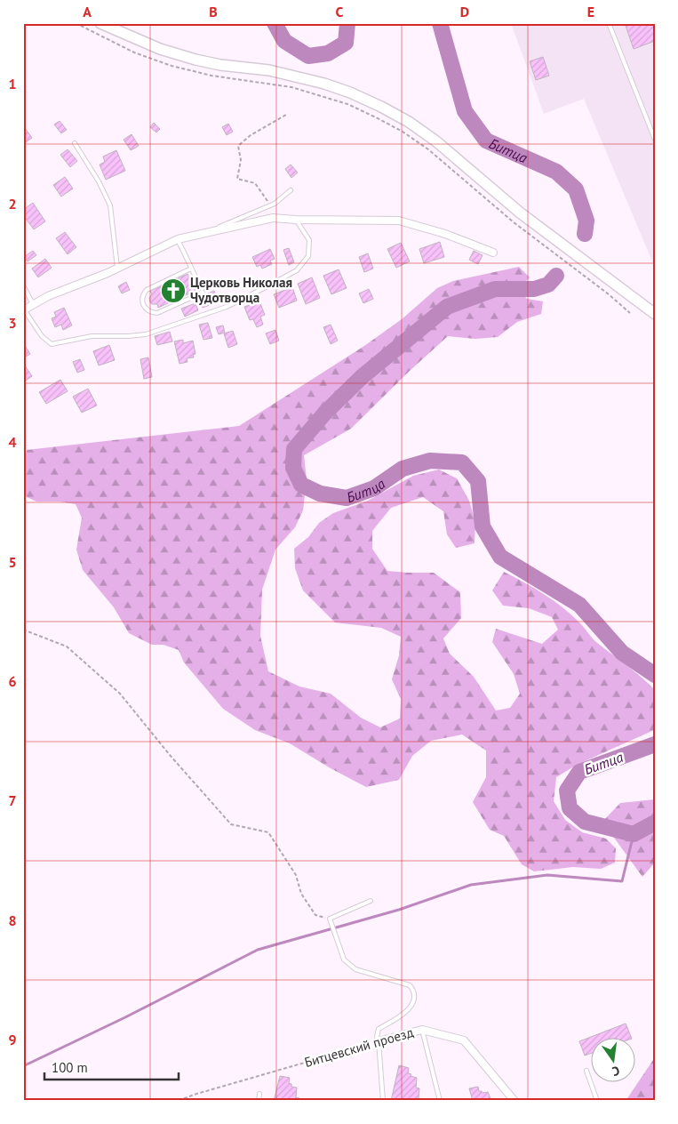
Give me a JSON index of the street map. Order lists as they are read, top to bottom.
{
  "streets": {
    "street": ["Битцевский проезд"]
  },
  "water": ["Битца"],
  "places": {
    "church": ["Церковь Николая Чудотворца"]
  },
  "scale_bar": "100 m",
  "north": "bottom",
  "grid": {
    "columns": [
      "A",
      "B",
      "C",
      "D",
      "E"
    ],
    "rows": [
      "1",
      "2",
      "3",
      "4",
      "5",
      "6",
      "7",
      "8",
      "9"
    ]
  }
}
